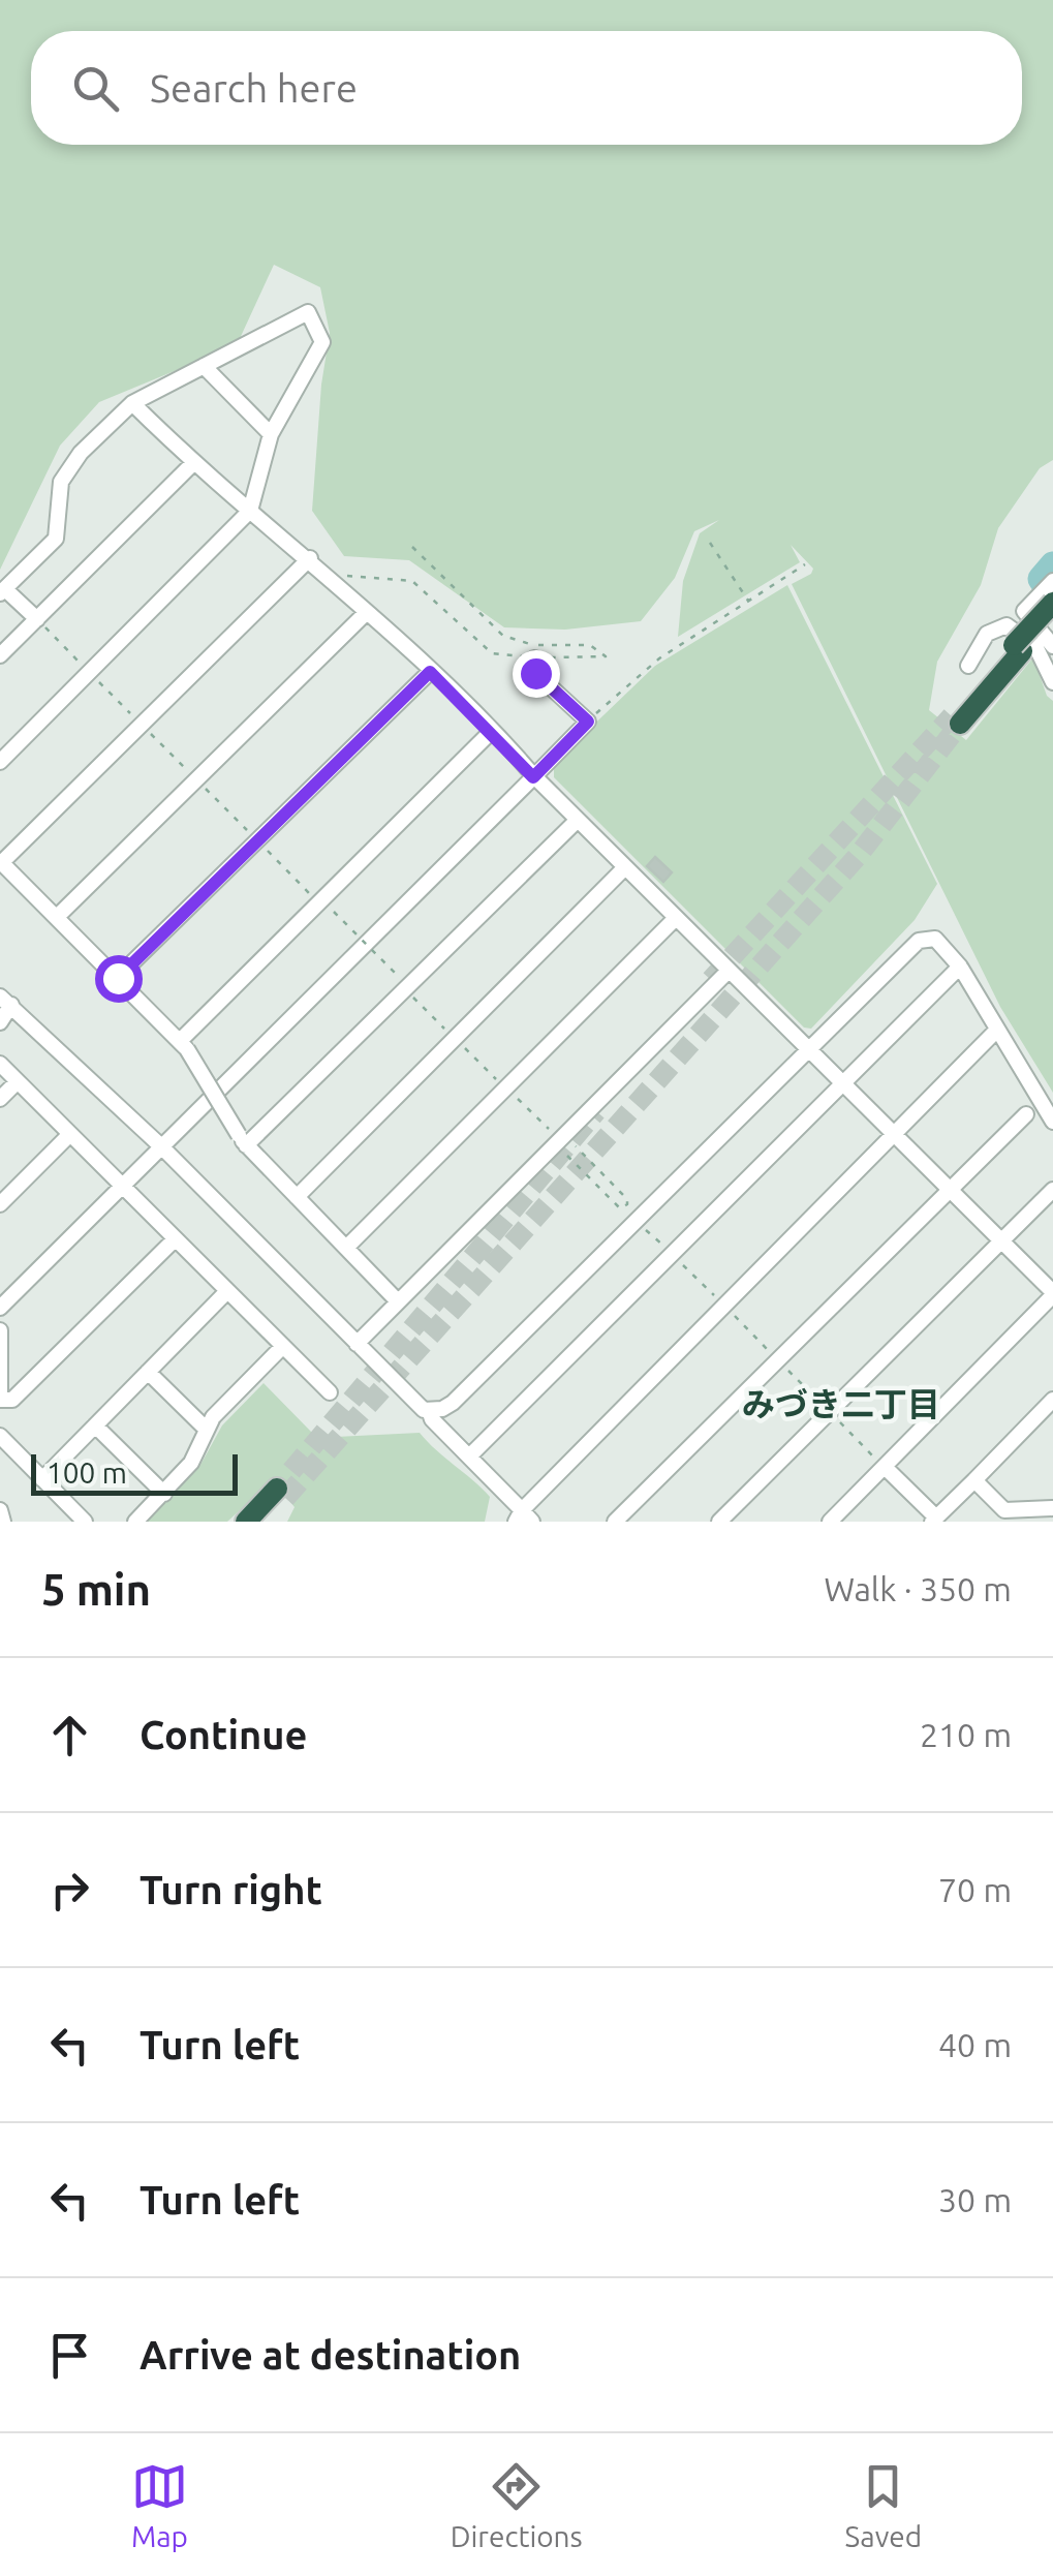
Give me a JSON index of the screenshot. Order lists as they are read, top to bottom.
{
  "districts": ["みづき二丁目"],
  "scale_bar": "100 m",
  "page": {
    "search": "Search here",
    "scale": "100 m",
    "heading": ["5 min", "Walk · 350 m"],
    "list": [
      ["Continue", "210 m"],
      ["Turn right", "70 m"],
      ["Turn left", "40 m"],
      ["Turn left", "30 m"],
      "Arrive at destination"
    ],
    "nav": ["Map", "Directions", "Saved"]
  }
}
